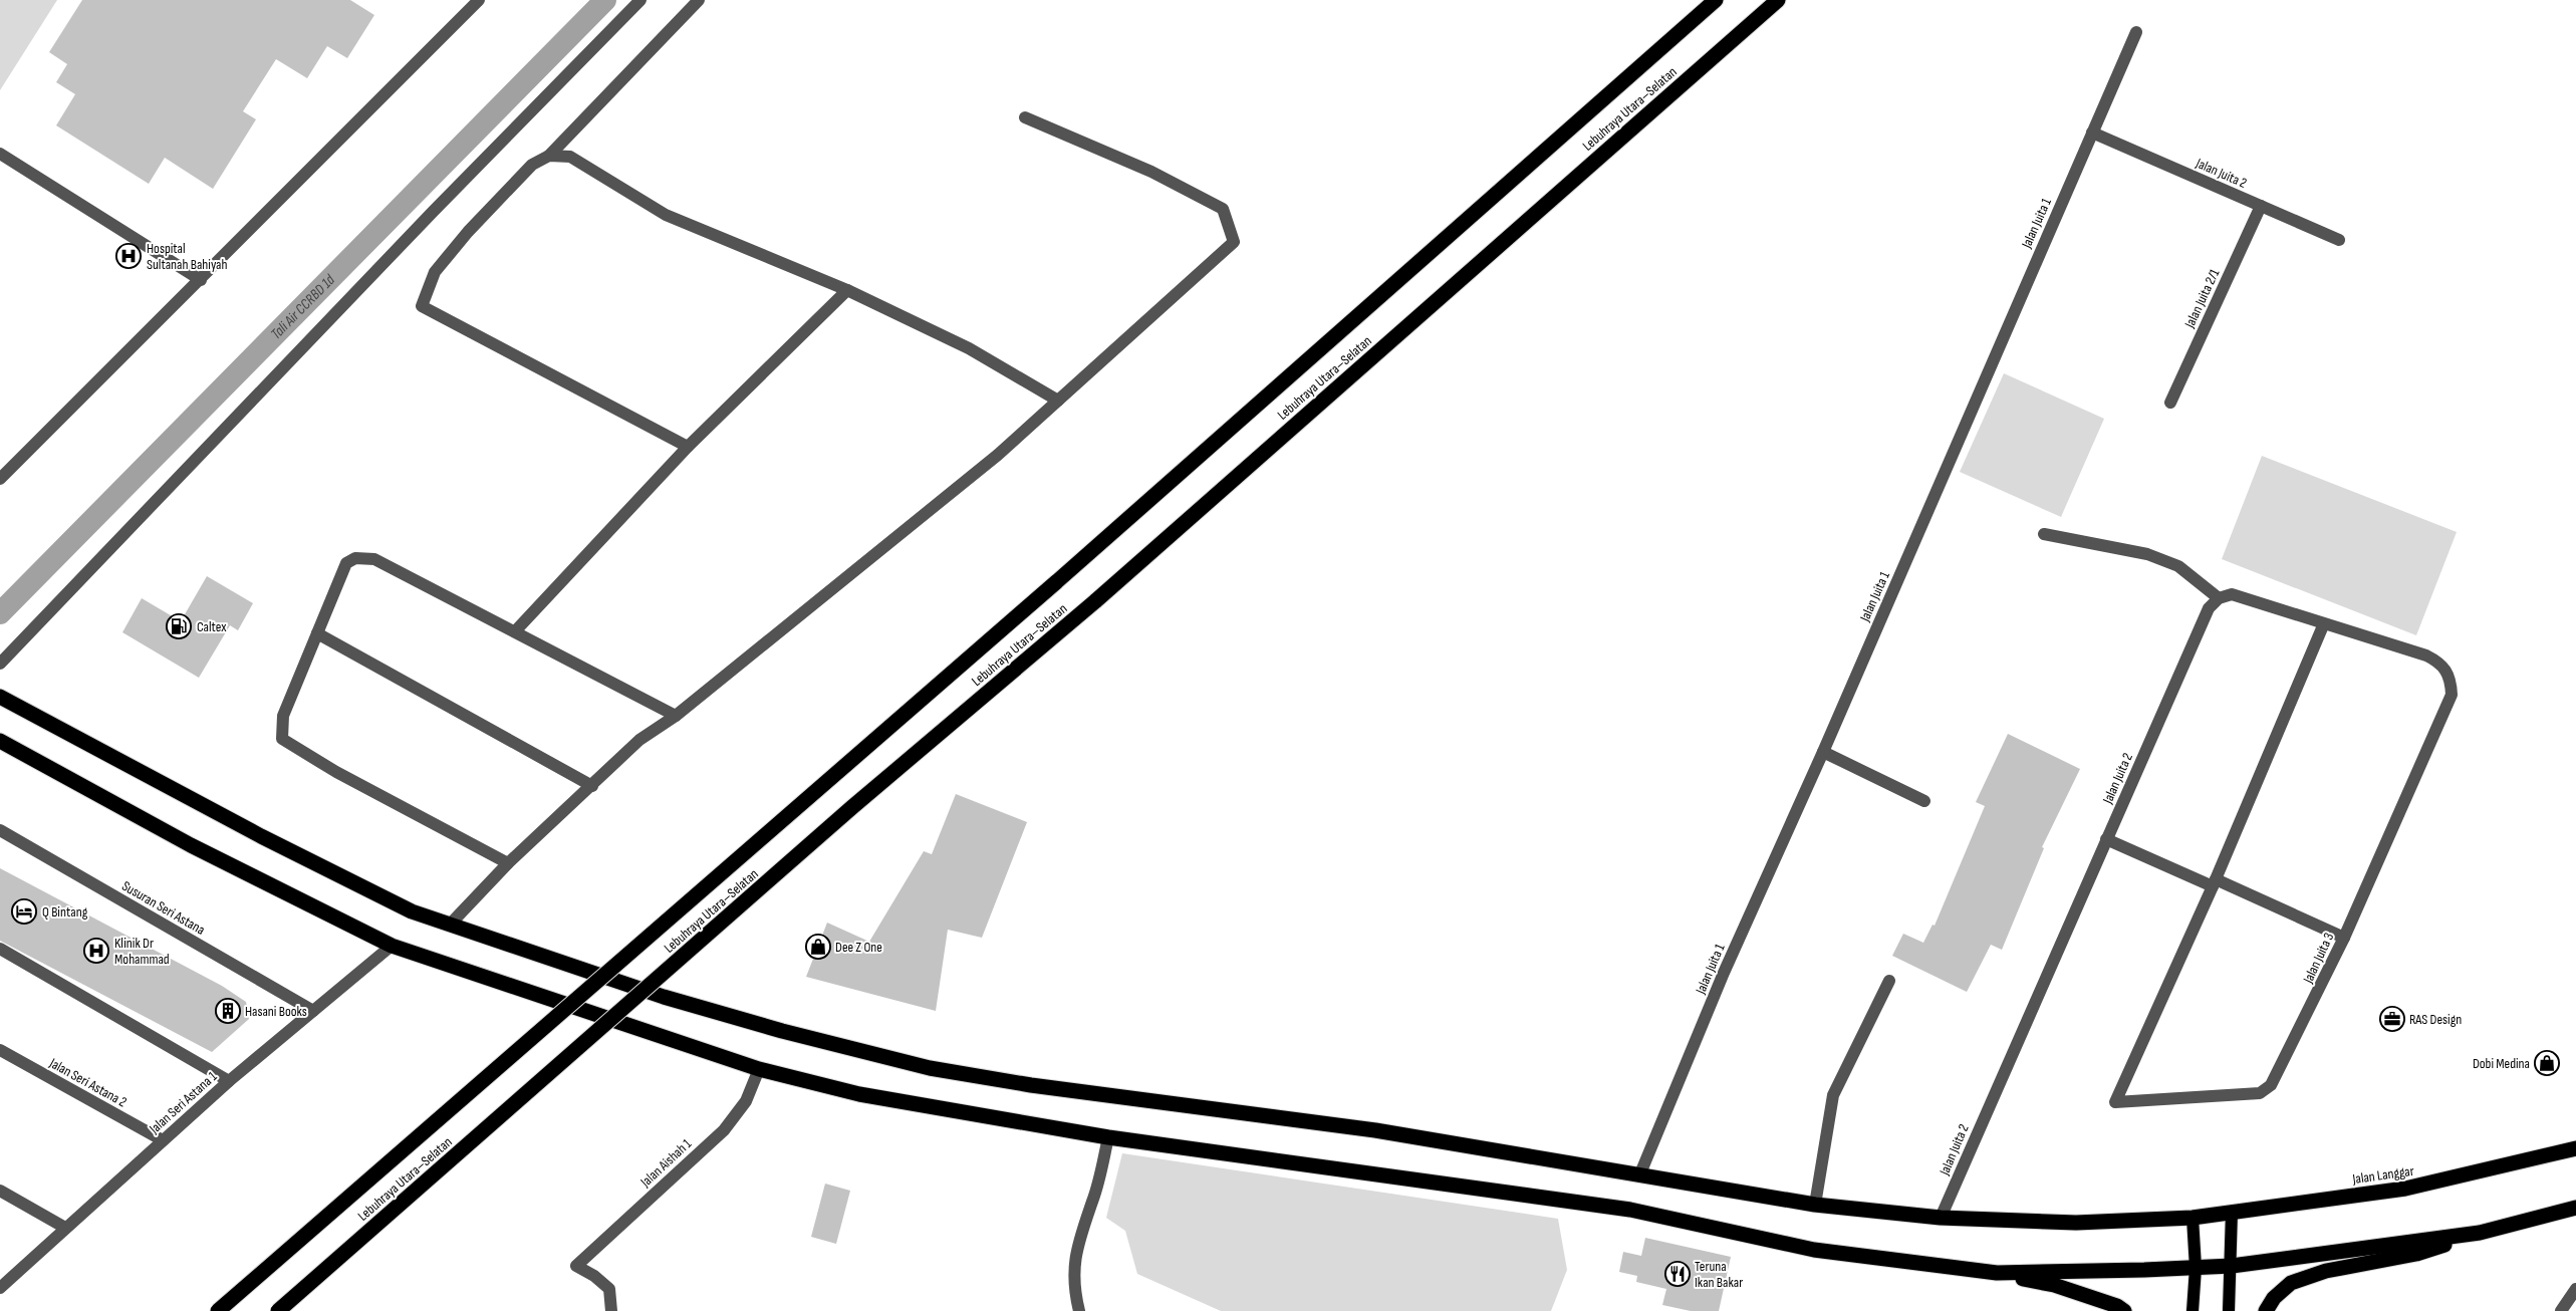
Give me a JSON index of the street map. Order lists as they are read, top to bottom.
{
  "streets": {
    "highway": ["Lebuhraya Utara–Selatan", "Jalan Langgar"],
    "street": [
      "Jalan Juita 2",
      "Jalan Juita 1",
      "Jalan Juita 2/1",
      "Susuran Seri Astana",
      "Jalan Juita 3",
      "Jalan Seri Astana 2",
      "Jalan Seri Astana 1",
      "Jalan Aishah 1"
    ]
  },
  "crossings": [
    ["Jalan Juita 2", "Jalan Juita 1"],
    ["Jalan Juita 2", "Jalan Juita 2/1"],
    ["Jalan Juita 2", "Jalan Langgar"],
    ["Jalan Juita 1", "Jalan Langgar"],
    ["Susuran Seri Astana", "Jalan Seri Astana 1"],
    ["Jalan Seri Astana 2", "Jalan Seri Astana 1"]
  ],
  "water": ["Tali Air CCRBD 1d"],
  "places": {
    "hospital": ["Hospital Sultanah Bahiyah", "Klinik Dr Mohammad"],
    "fuel station": ["Caltex"],
    "hotel": ["Q Bintang"],
    "shop": ["Dee Z One", "Dobi Medina"],
    "building": ["Hasani Books"],
    "office": ["RAS Design"],
    "restaurant": ["Teruna Ikan Bakar"]
  }
}
